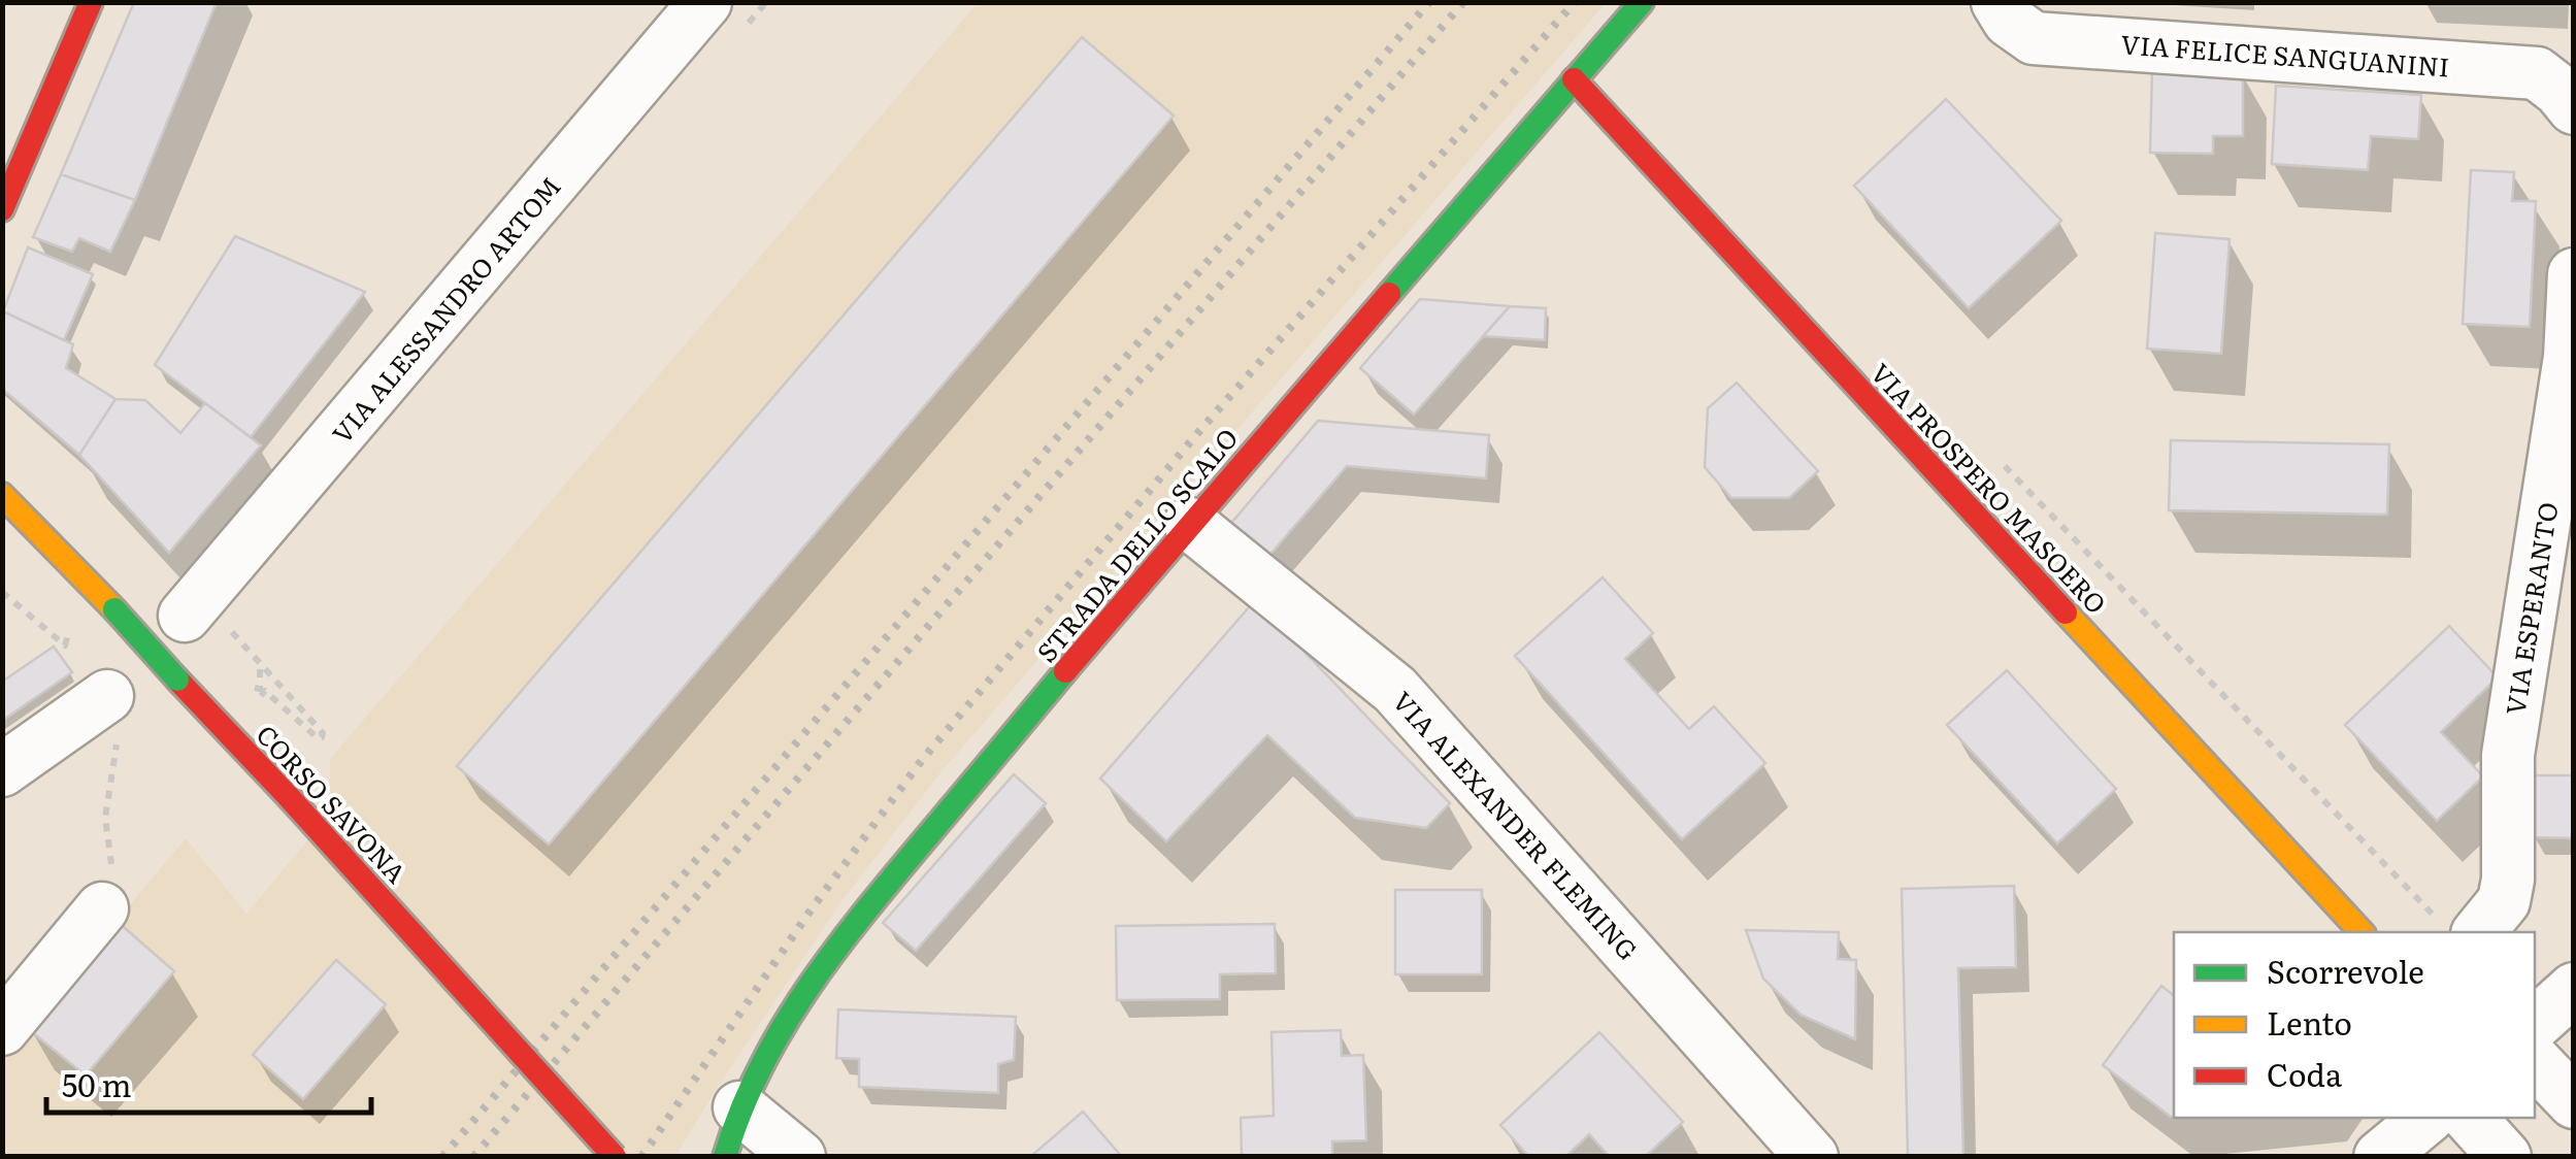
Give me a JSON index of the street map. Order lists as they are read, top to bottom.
{
  "streets": {
    "street": [
      "VIA FELICE SANGUANINI",
      "VIA ALESSANDRO ARTOM",
      "VIA PROSPERO MASOERO",
      "STRADA DELLO SCALO",
      "VIA ESPERANTO",
      "CORSO SAVONA",
      "VIA ALEXANDER FLEMING"
    ]
  },
  "crossings": [
    ["VIA PROSPERO MASOERO", "STRADA DELLO SCALO"],
    ["STRADA DELLO SCALO", "VIA ALEXANDER FLEMING"]
  ],
  "legend": ["Scorrevole", "Lento", "Coda"],
  "scale_bar": "50 m"
}
